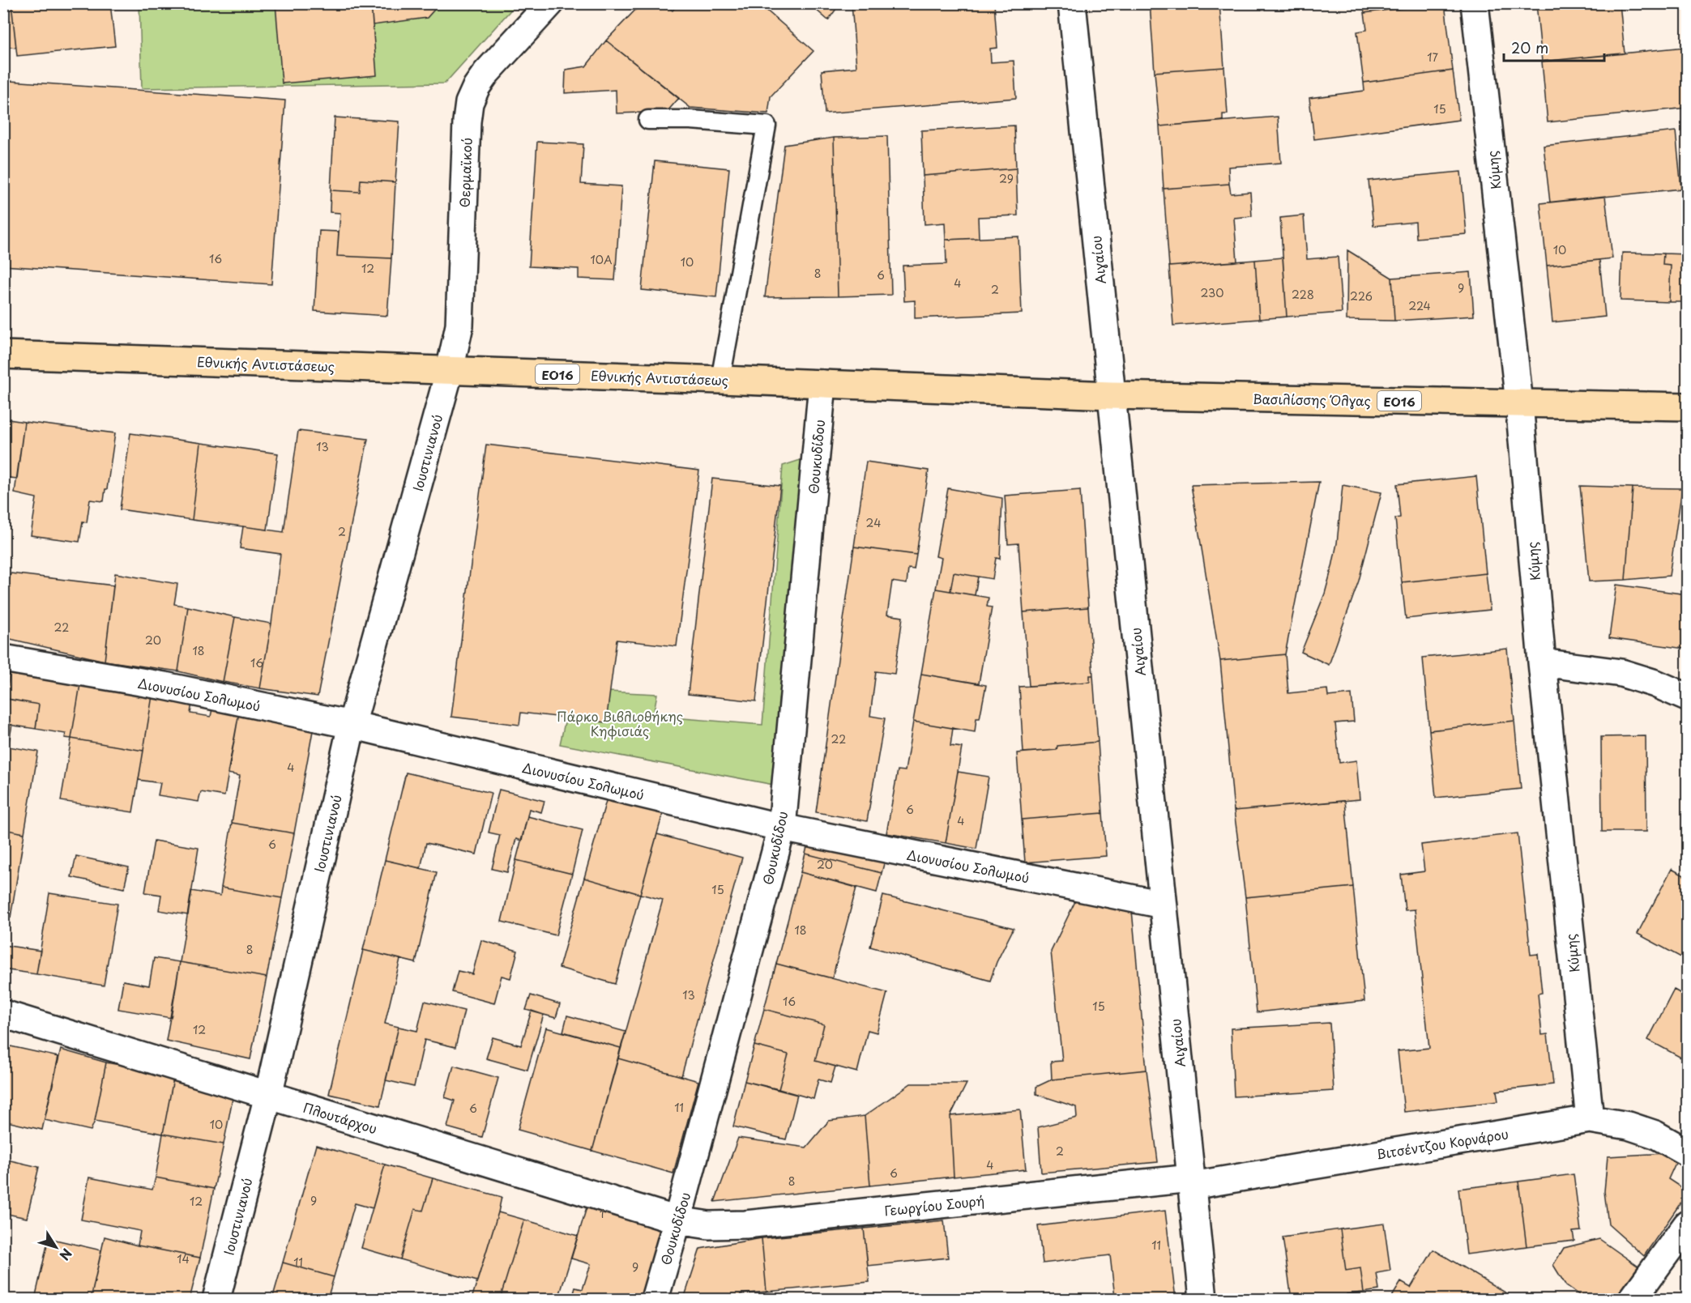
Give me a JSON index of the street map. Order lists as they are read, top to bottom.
{
  "streets": {
    "main road": ["Εθνικής Αντιστάσεως", "ΕΟ16", "Βασιλίσσης Όλγας"],
    "street": [
      "Κύμης",
      "Θερμαϊκού",
      "Αιγαίου",
      "Ιουστινιανού",
      "Θουκυδίδου",
      "Διονυσίου Σολωμού",
      "Πλουτάρχου",
      "Βιτσέντζου Κορνάρου",
      "Γεωργίου Σουρή"
    ]
  },
  "crossings": [
    ["Κύμης", "Βασιλίσσης Όλγας"],
    ["Κύμης", "Βιτσέντζου Κορνάρου"],
    ["Θερμαϊκού", "Εθνικής Αντιστάσεως"],
    ["Θερμαϊκού", "Ιουστινιανού"],
    ["Αιγαίου", "Εθνικής Αντιστάσεως"],
    ["Αιγαίου", "Βασιλίσσης Όλγας"],
    ["Αιγαίου", "Διονυσίου Σολωμού"],
    ["Αιγαίου", "Βιτσέντζου Κορνάρου"],
    ["Αιγαίου", "Γεωργίου Σουρή"],
    ["Εθνικής Αντιστάσεως", "Βασιλίσσης Όλγας"],
    ["Εθνικής Αντιστάσεως", "Ιουστινιανού"],
    ["Εθνικής Αντιστάσεως", "Θουκυδίδου"],
    ["Ιουστινιανού", "Διονυσίου Σολωμού"],
    ["Ιουστινιανού", "Πλουτάρχου"],
    ["Θουκυδίδου", "Διονυσίου Σολωμού"],
    ["Θουκυδίδου", "Πλουτάρχου"],
    ["Θουκυδίδου", "Γεωργίου Σουρή"],
    ["Πλουτάρχου", "Γεωργίου Σουρή"],
    ["Βιτσέντζου Κορνάρου", "Γεωργίου Σουρή"]
  ],
  "parks": ["Πάρκο Βιβλιοθήκης Κηφισιάς"],
  "house_numbers": [
    "17",
    "15",
    "29",
    "10",
    "16",
    "10A",
    "10",
    "12",
    "8",
    "6",
    "4",
    "9",
    "2",
    "230",
    "228",
    "226",
    "224",
    "13",
    "24",
    "2",
    "22",
    "20",
    "18",
    "16",
    "22",
    "4",
    "6",
    "4",
    "6",
    "20",
    "15",
    "18",
    "8",
    "13",
    "16",
    "15",
    "12",
    "11",
    "6",
    "10",
    "2",
    "4",
    "6",
    "8",
    "9",
    "12",
    "1",
    "11",
    "14",
    "11",
    "9"
  ],
  "scale_bar": "20 m",
  "north": "bottom right"
}
